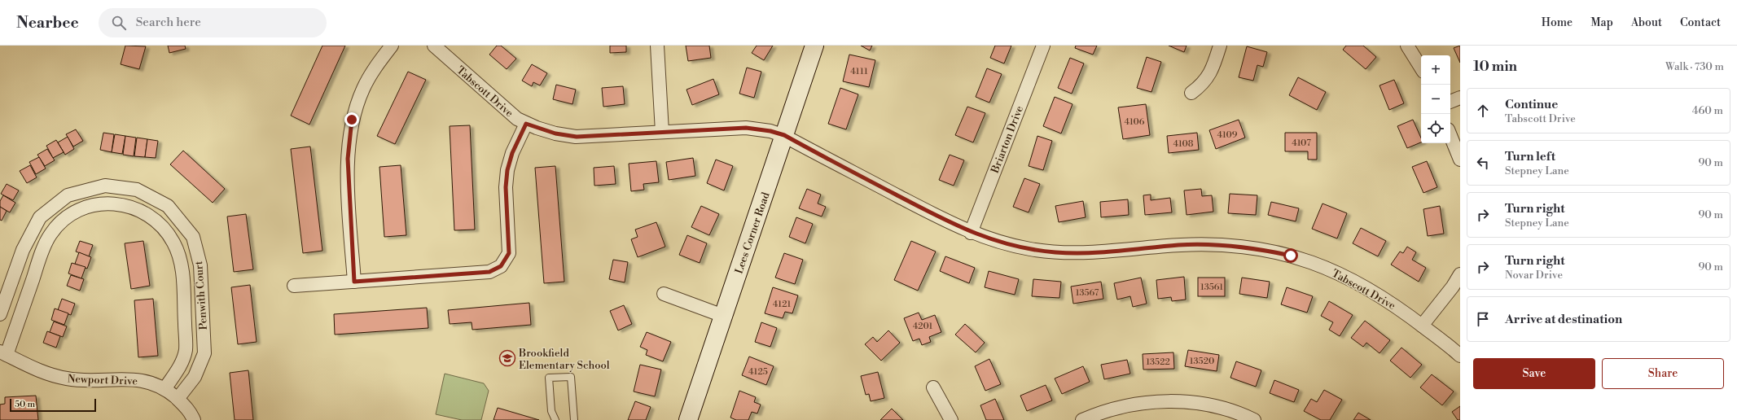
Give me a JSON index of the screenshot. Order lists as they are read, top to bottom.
{
  "streets": {
    "street": [
      "Tabscott Drive",
      "Briarton Drive",
      "Lees Corner Road",
      "Penwith Court",
      "Newport Drive"
    ]
  },
  "crossings": [
    ["Tabscott Drive", "Briarton Drive"],
    ["Tabscott Drive", "Lees Corner Road"],
    ["Penwith Court", "Newport Drive"]
  ],
  "places": {
    "school or university": ["Brookfield Elementary School"]
  },
  "house_numbers": [
    "4111",
    "4106",
    "4109",
    "4107",
    "4108",
    "13561",
    "13567",
    "4121",
    "4201",
    "13520",
    "13522",
    "4125"
  ],
  "scale_bar": "50 m",
  "page": {
    "header": "Nearbee",
    "search": "Search here",
    "nav": [
      "Home",
      "Map",
      "About",
      "Contact"
    ],
    "heading": ["10 min", "Walk · 730 m"],
    "map_buttons": ["+", "−"],
    "list": [
      ["Continue", "Tabscott Drive", "460 m"],
      ["Turn left", "Stepney Lane", "90 m"],
      ["Turn right", "Stepney Lane", "90 m"],
      ["Turn right", "Novar Drive", "90 m"],
      "Arrive at destination"
    ],
    "buttons": ["Save", "Share"],
    "scale": "50 m"
  }
}
